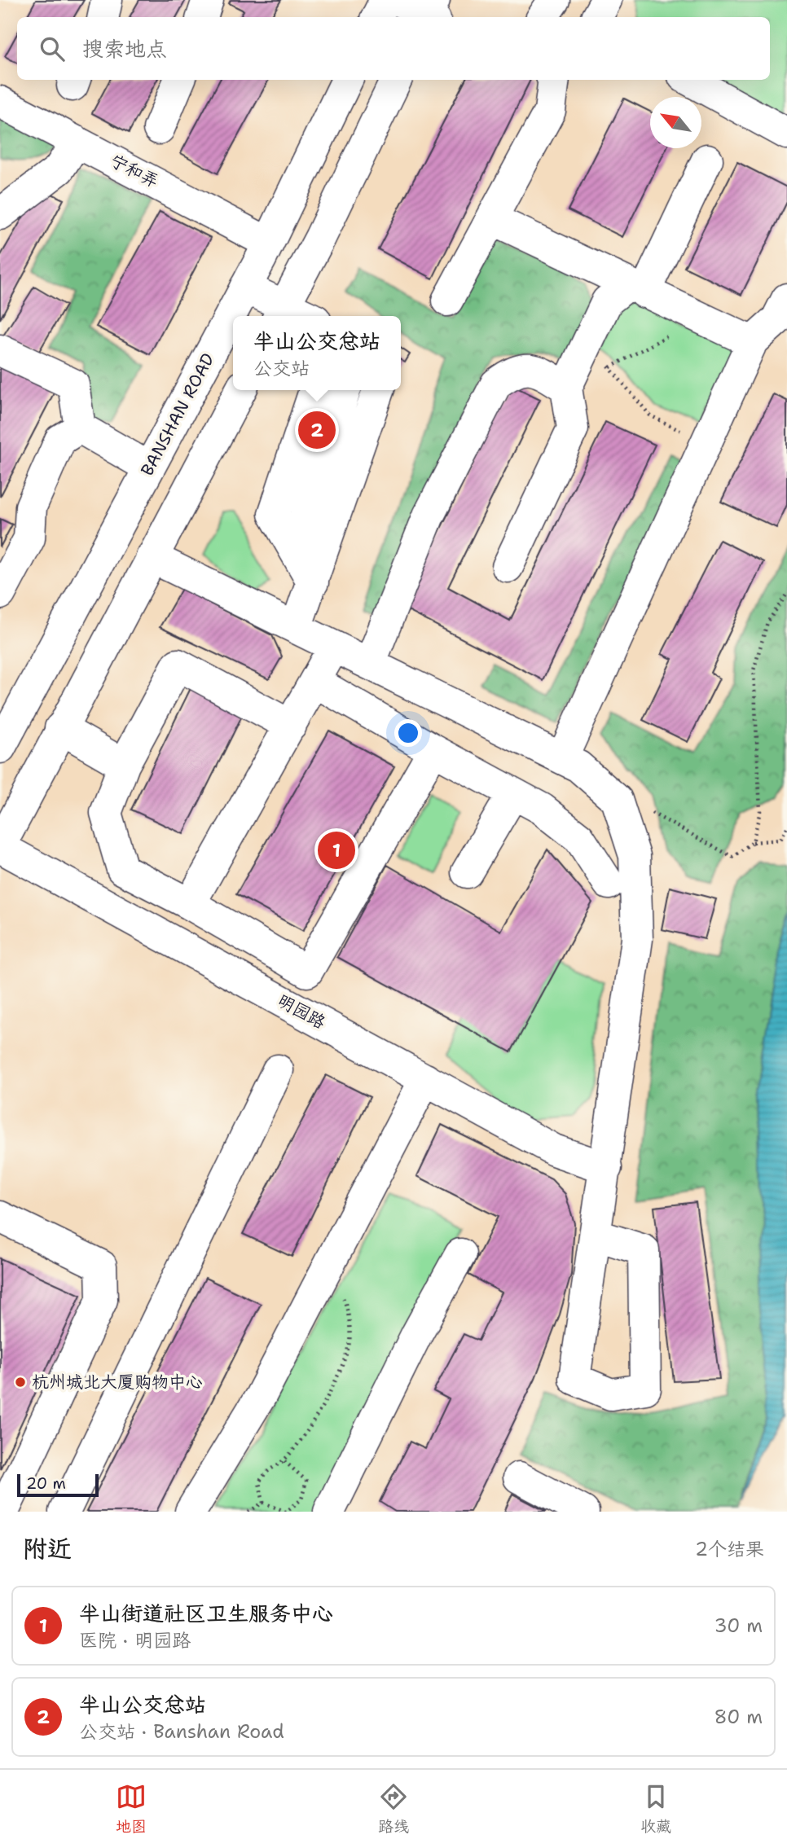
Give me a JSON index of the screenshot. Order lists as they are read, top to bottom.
{
  "streets": {
    "street": ["宁和弄", "BANSHAN ROAD", "明园路"]
  },
  "crossings": [
    ["宁和弄", "BANSHAN ROAD"]
  ],
  "places": ["杭州城北大厦购物中心"],
  "scale_bar": "20 m",
  "north": "top left",
  "page": {
    "search": "搜索地点",
    "popup": ["半山公交总站", "公交站"],
    "pins": ["2", "1"],
    "scale": "20 m",
    "heading": ["附近", "2个结果"],
    "list": [
      {
        "mark": "1",
        "name": "半山街道社区卫生服务中心",
        "note": "医院 · 明园路",
        "value": "30 m"
      },
      {
        "mark": "2",
        "name": "半山公交总站",
        "note": "公交站 · Banshan Road",
        "value": "80 m"
      }
    ],
    "nav": ["地图", "路线", "收藏"]
  }
}
